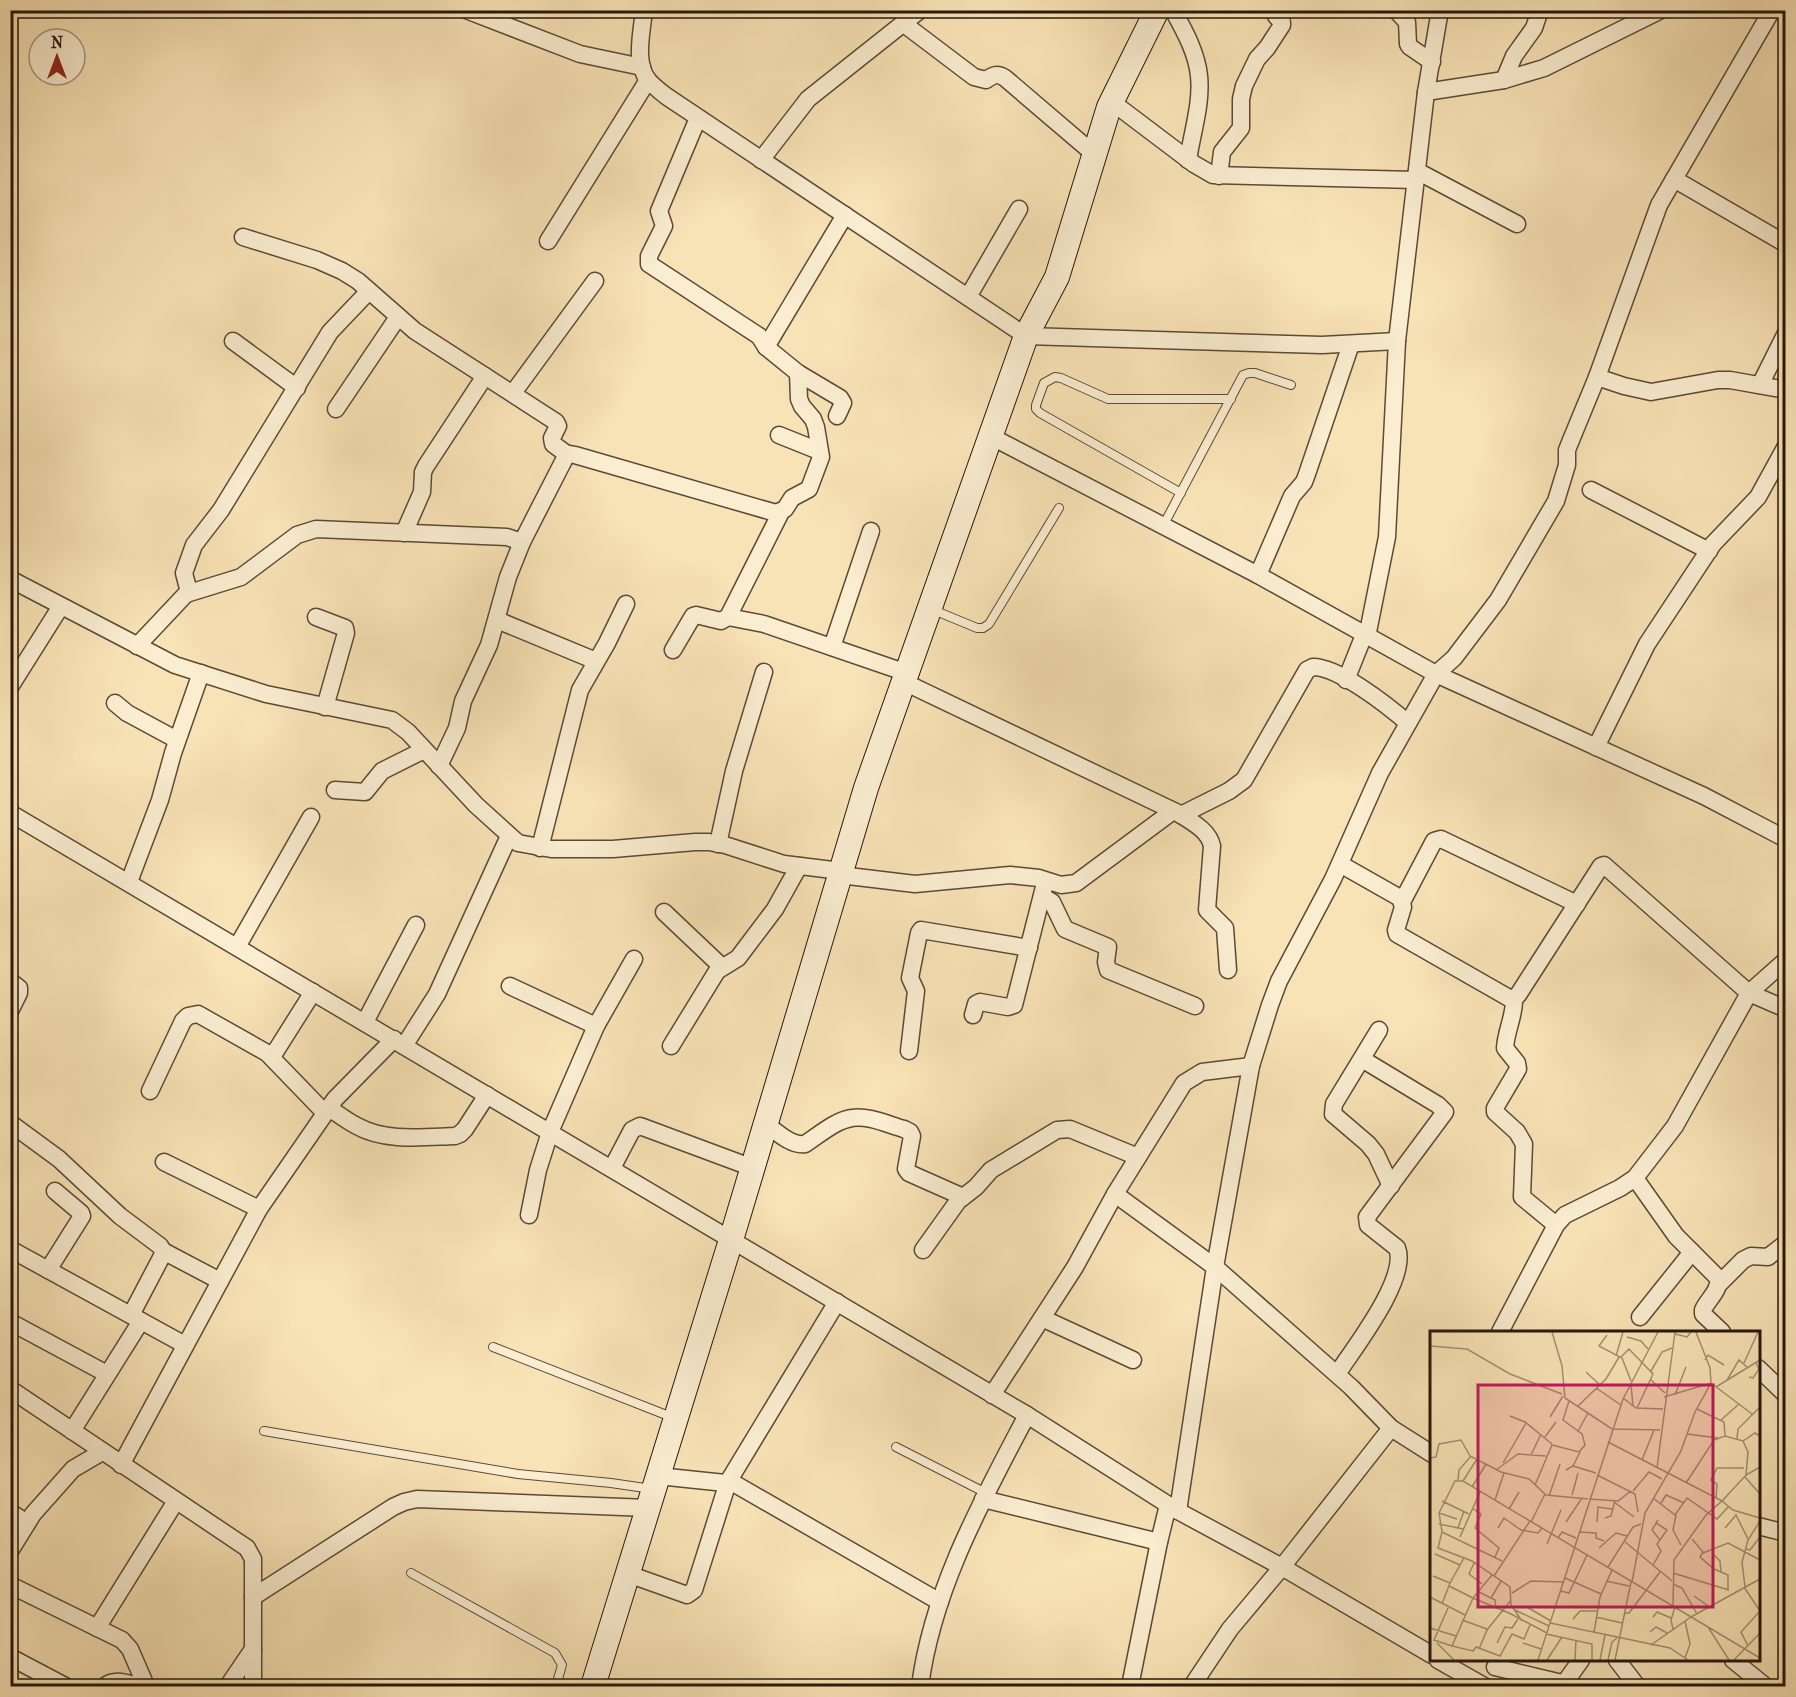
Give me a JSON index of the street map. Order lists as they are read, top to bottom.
{
  "north": "top"
}
